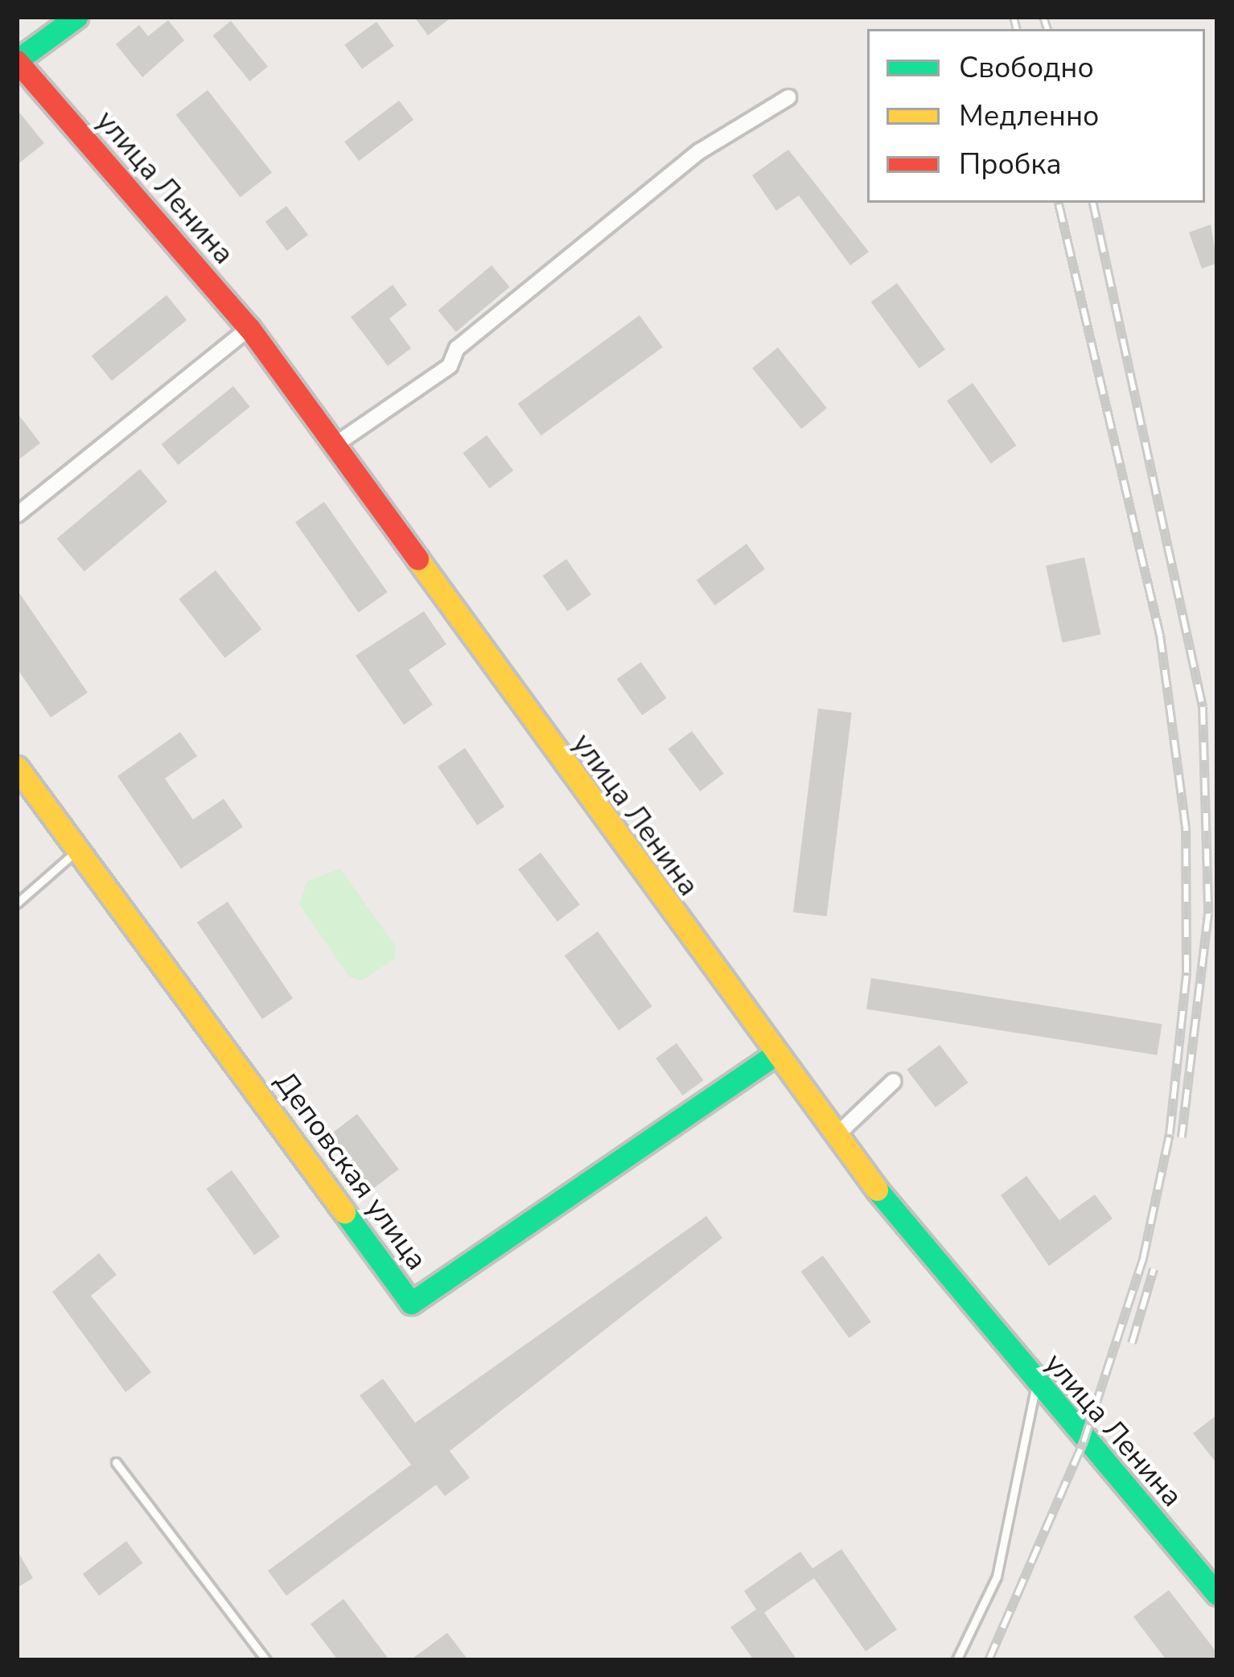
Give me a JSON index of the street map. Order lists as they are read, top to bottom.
{
  "streets": {
    "main road": ["улица Ленина", "Деповская улица"]
  },
  "crossings": [
    ["улица Ленина", "Деповская улица"]
  ],
  "legend": ["Свободно", "Медленно", "Пробка"]
}
